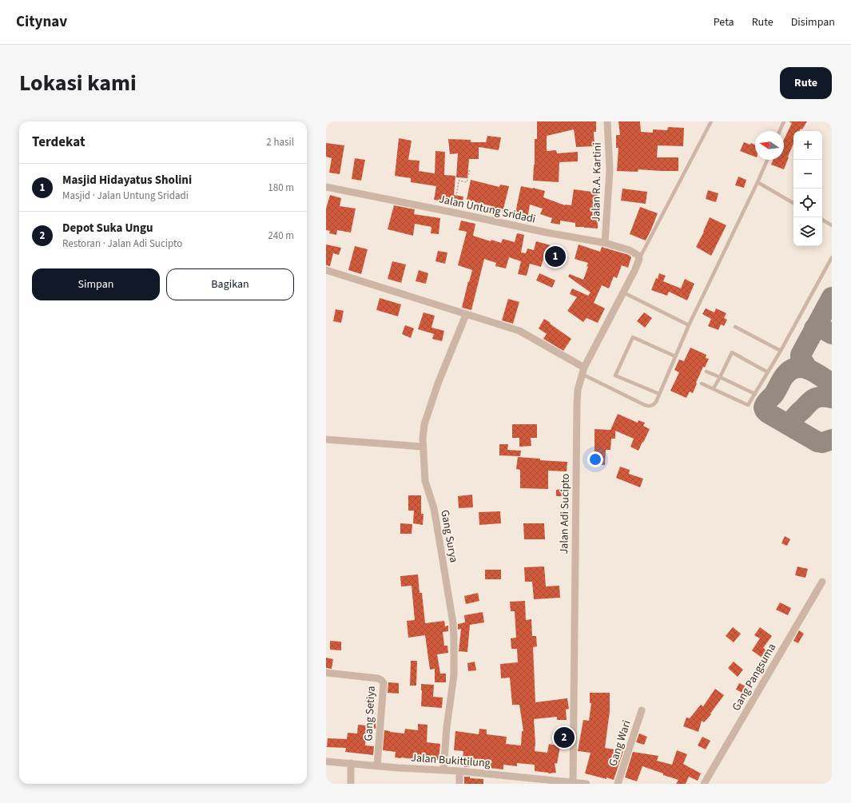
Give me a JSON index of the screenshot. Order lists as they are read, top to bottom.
{
  "streets": {
    "street": [
      "Jalan R.A. Kartini",
      "Jalan Untung Sridadi",
      "Jalan Adi Sucipto",
      "Gang Surya",
      "Gang Pangsuma",
      "Gang Setiya",
      "Gang Wari",
      "Jalan Bukittilung"
    ]
  },
  "crossings": [
    ["Jalan R.A. Kartini", "Jalan Untung Sridadi"],
    ["Jalan Untung Sridadi", "Jalan Adi Sucipto"],
    ["Jalan Adi Sucipto", "Jalan Bukittilung"],
    ["Gang Surya", "Jalan Bukittilung"],
    ["Gang Setiya", "Jalan Bukittilung"]
  ],
  "north": "left",
  "page": {
    "header": "Citynav",
    "nav": ["Peta", "Rute", "Disimpan"],
    "title": "Lokasi kami",
    "buttons": [
      "Rute",
      ["Simpan", "Bagikan"]
    ],
    "heading": ["Terdekat", "2 hasil"],
    "map_buttons": ["+", "−"],
    "list": [
      {
        "mark": "1",
        "name": "Masjid Hidayatus Sholini",
        "note": "Masjid · Jalan Untung Sridadi",
        "value": "180 m"
      },
      {
        "mark": "2",
        "name": "Depot Suka Ungu",
        "note": "Restoran · Jalan Adi Sucipto",
        "value": "240 m"
      }
    ],
    "pins": ["1", "2"]
  }
}
